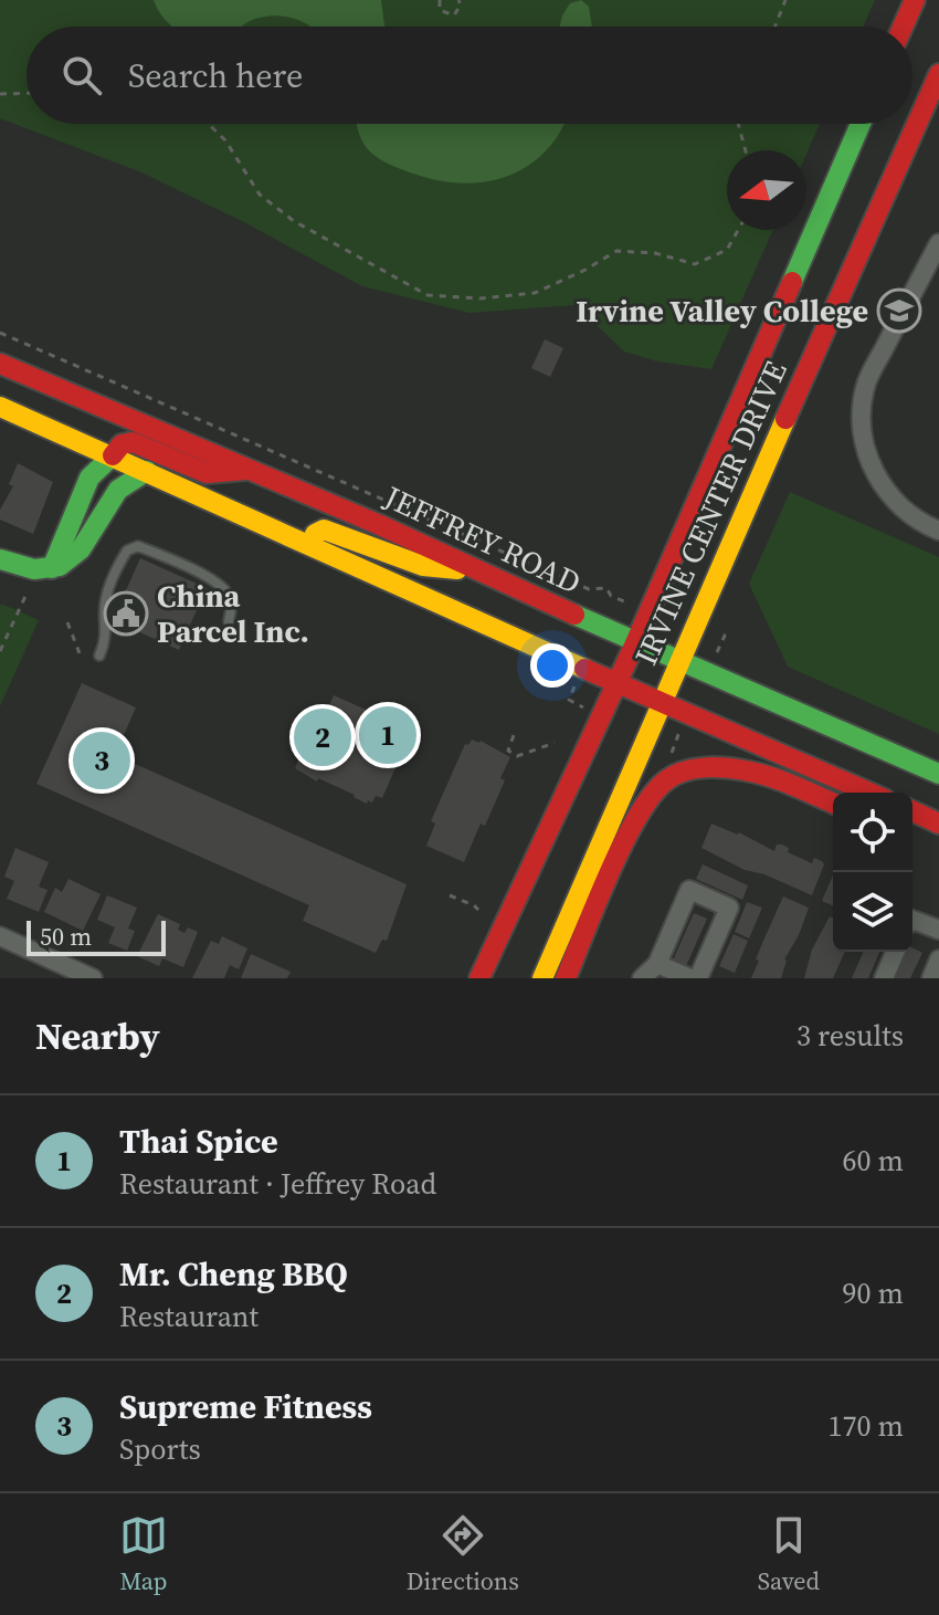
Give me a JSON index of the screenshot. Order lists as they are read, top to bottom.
{
  "streets": {
    "main road": ["IRVINE CENTER DRIVE", "JEFFREY ROAD"]
  },
  "crossings": [
    ["IRVINE CENTER DRIVE", "JEFFREY ROAD"]
  ],
  "places": {
    "school or university": ["Irvine Valley College"],
    "public building": ["China Parcel Inc."]
  },
  "scale_bar": "50 m",
  "north": "left",
  "page": {
    "search": "Search here",
    "pins": ["1", "2", "3"],
    "scale": "50 m",
    "heading": ["Nearby", "3 results"],
    "list": [
      {
        "mark": "1",
        "name": "Thai Spice",
        "note": "Restaurant · Jeffrey Road",
        "value": "60 m"
      },
      {
        "mark": "2",
        "name": "Mr. Cheng BBQ",
        "note": "Restaurant",
        "value": "90 m"
      },
      {
        "mark": "3",
        "name": "Supreme Fitness",
        "note": "Sports",
        "value": "170 m"
      }
    ],
    "nav": ["Map", "Directions", "Saved"]
  }
}
